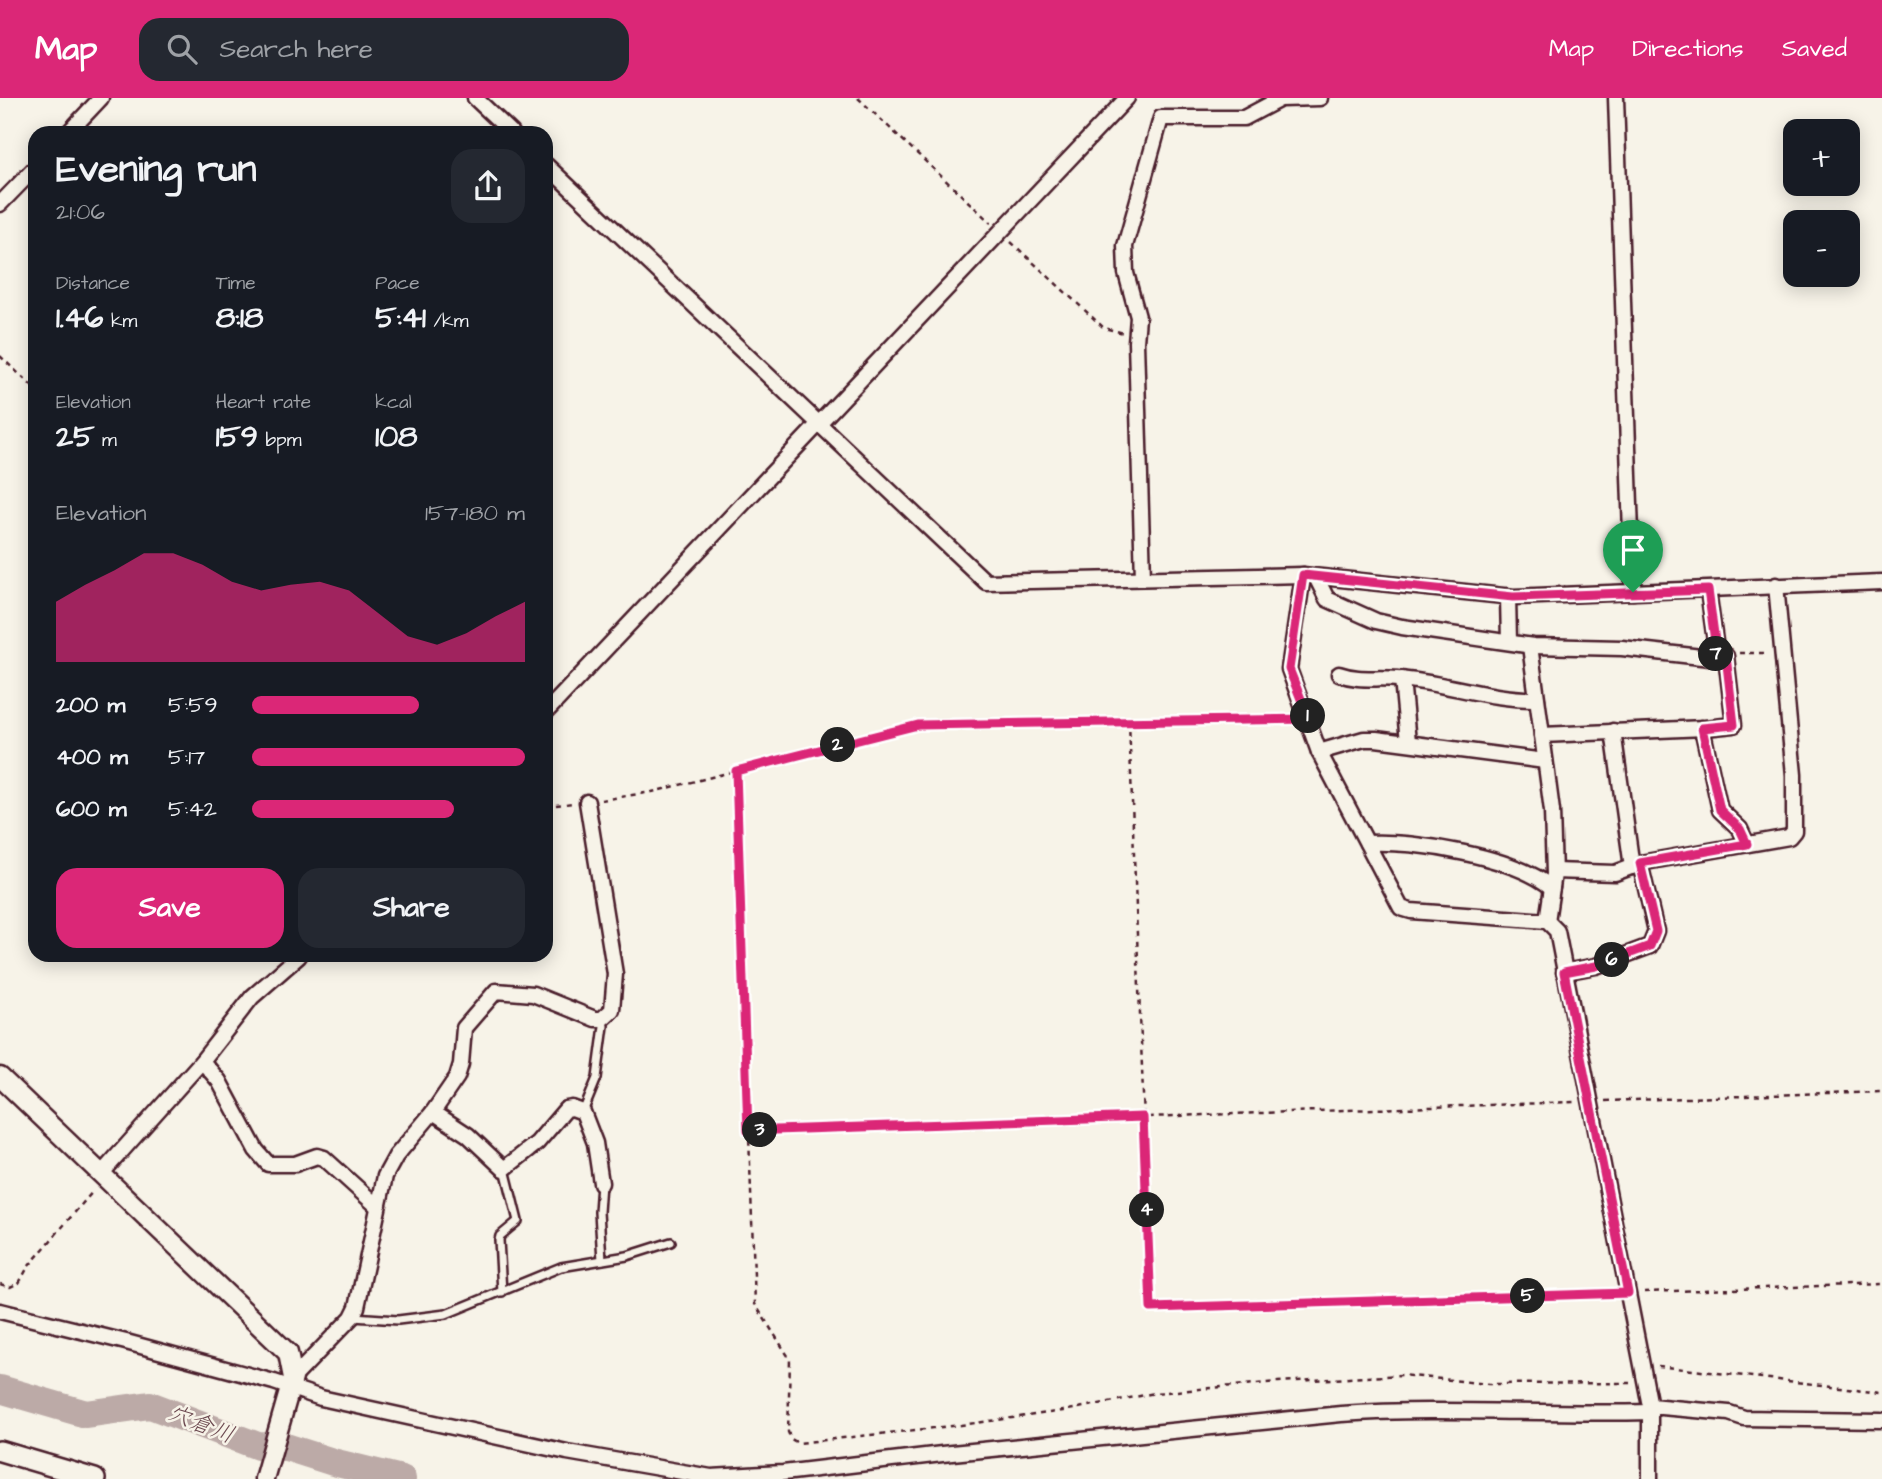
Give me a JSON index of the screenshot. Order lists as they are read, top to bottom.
{
  "water": ["穴倉川"],
  "page": {
    "header": "Map",
    "search": "Search here",
    "nav": ["Map", "Directions", "Saved"],
    "map_buttons": ["+", "−"],
    "heading": ["Evening run", "21:06"],
    "stats": [
      ["Distance", "1.46 km"],
      ["Time", "8:18"],
      ["Pace", "5:41 /km"],
      ["Elevation", "25 m"],
      ["Heart rate", "159 bpm"],
      ["kcal", "108"]
    ],
    "chart": ["Elevation", "157–180 m"],
    "pins": [
      "7",
      "1",
      "2",
      "6",
      "3",
      "4",
      "5"
    ],
    "list": [
      {
        "name": "200 m",
        "note": "5:59"
      },
      {
        "name": "400 m",
        "note": "5:17"
      },
      {
        "name": "600 m",
        "note": "5:42"
      }
    ],
    "buttons": ["Save", "Share"]
  }
}
